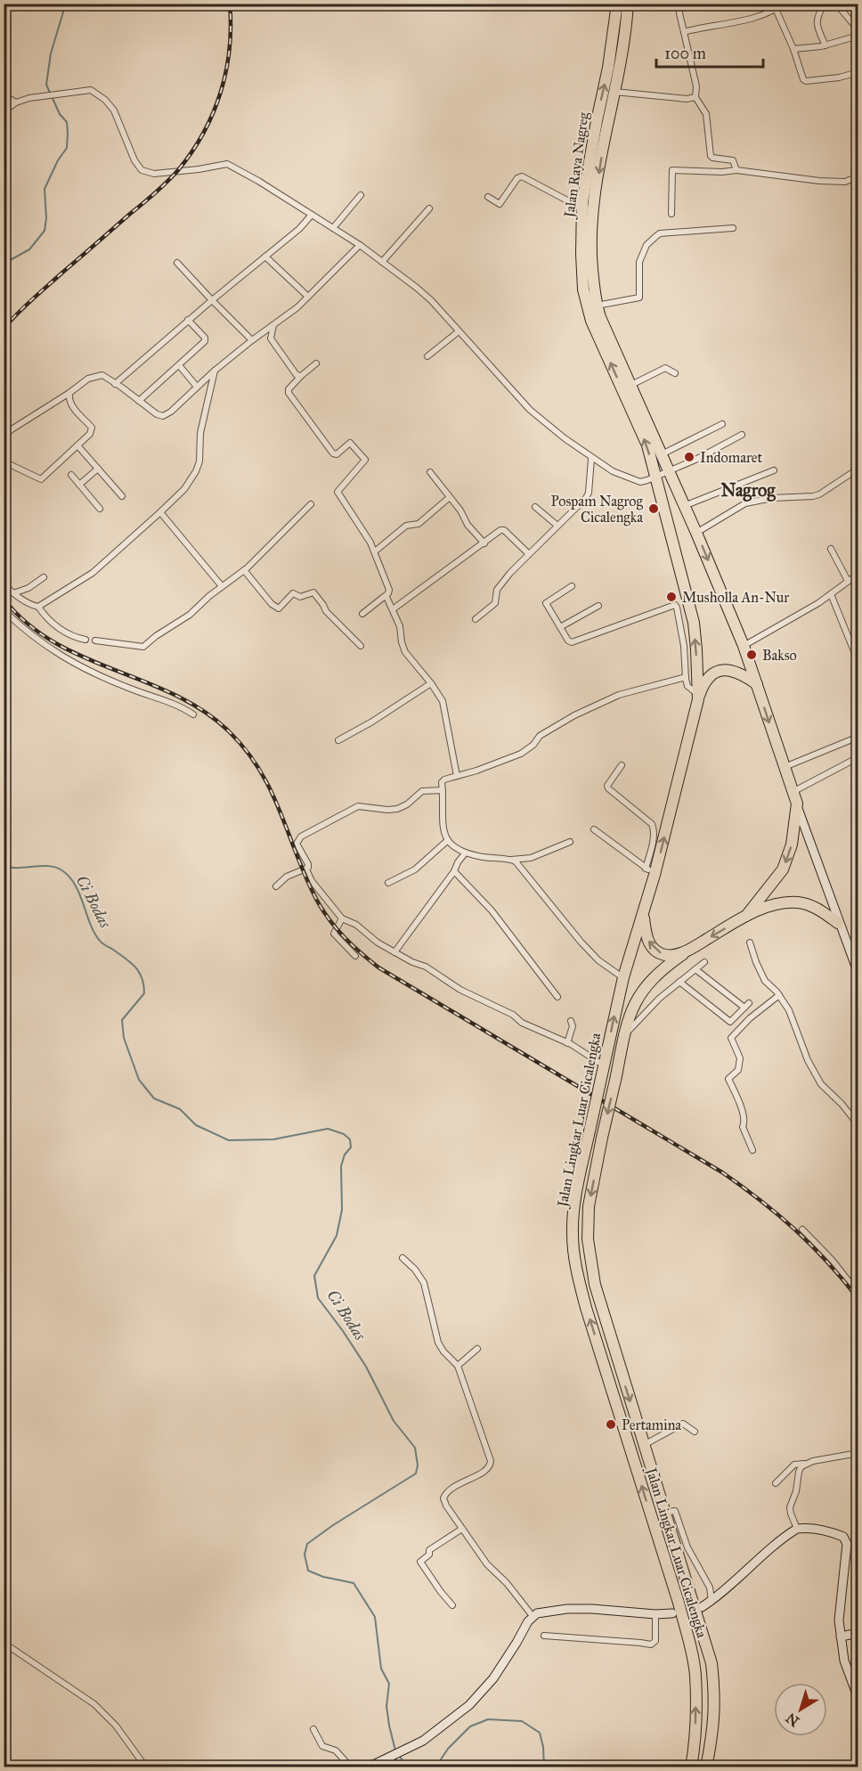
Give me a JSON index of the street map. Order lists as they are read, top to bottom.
{
  "streets": {
    "highway": ["Jalan Raya Nagreg", "Jalan Lingkar Luar Cicalengka"]
  },
  "crossings": [
    ["Jalan Raya Nagreg", "Jalan Lingkar Luar Cicalengka"]
  ],
  "districts": ["Nagrog"],
  "water": ["Ci Bodas"],
  "places": [
    "Indomaret",
    "Pospam Nagrog Cicalengka",
    "Musholla An-Nur",
    "Bakso",
    "Pertamina"
  ],
  "scale_bar": "100 m",
  "north": "bottom left"
}
